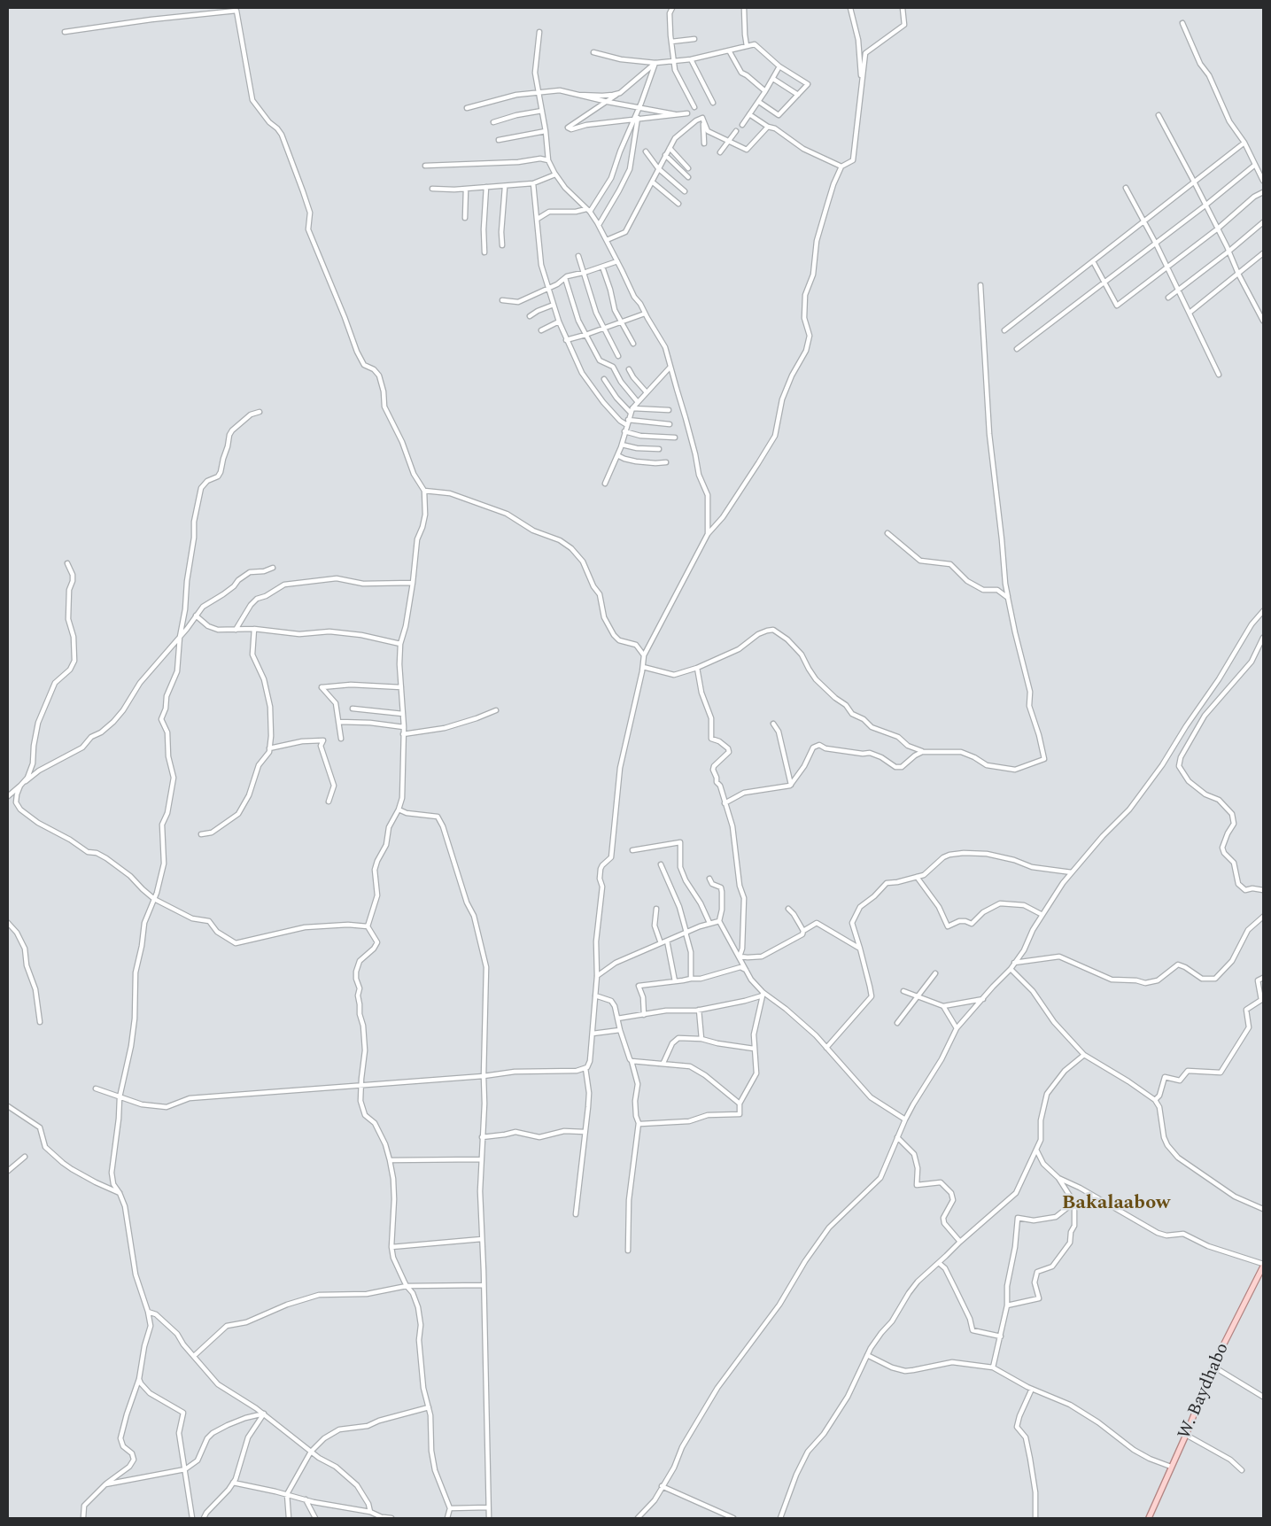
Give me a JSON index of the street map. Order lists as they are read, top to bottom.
{
  "streets": {
    "main road": ["W. Baydhabo"]
  },
  "districts": ["Bakalaabow"]
}
